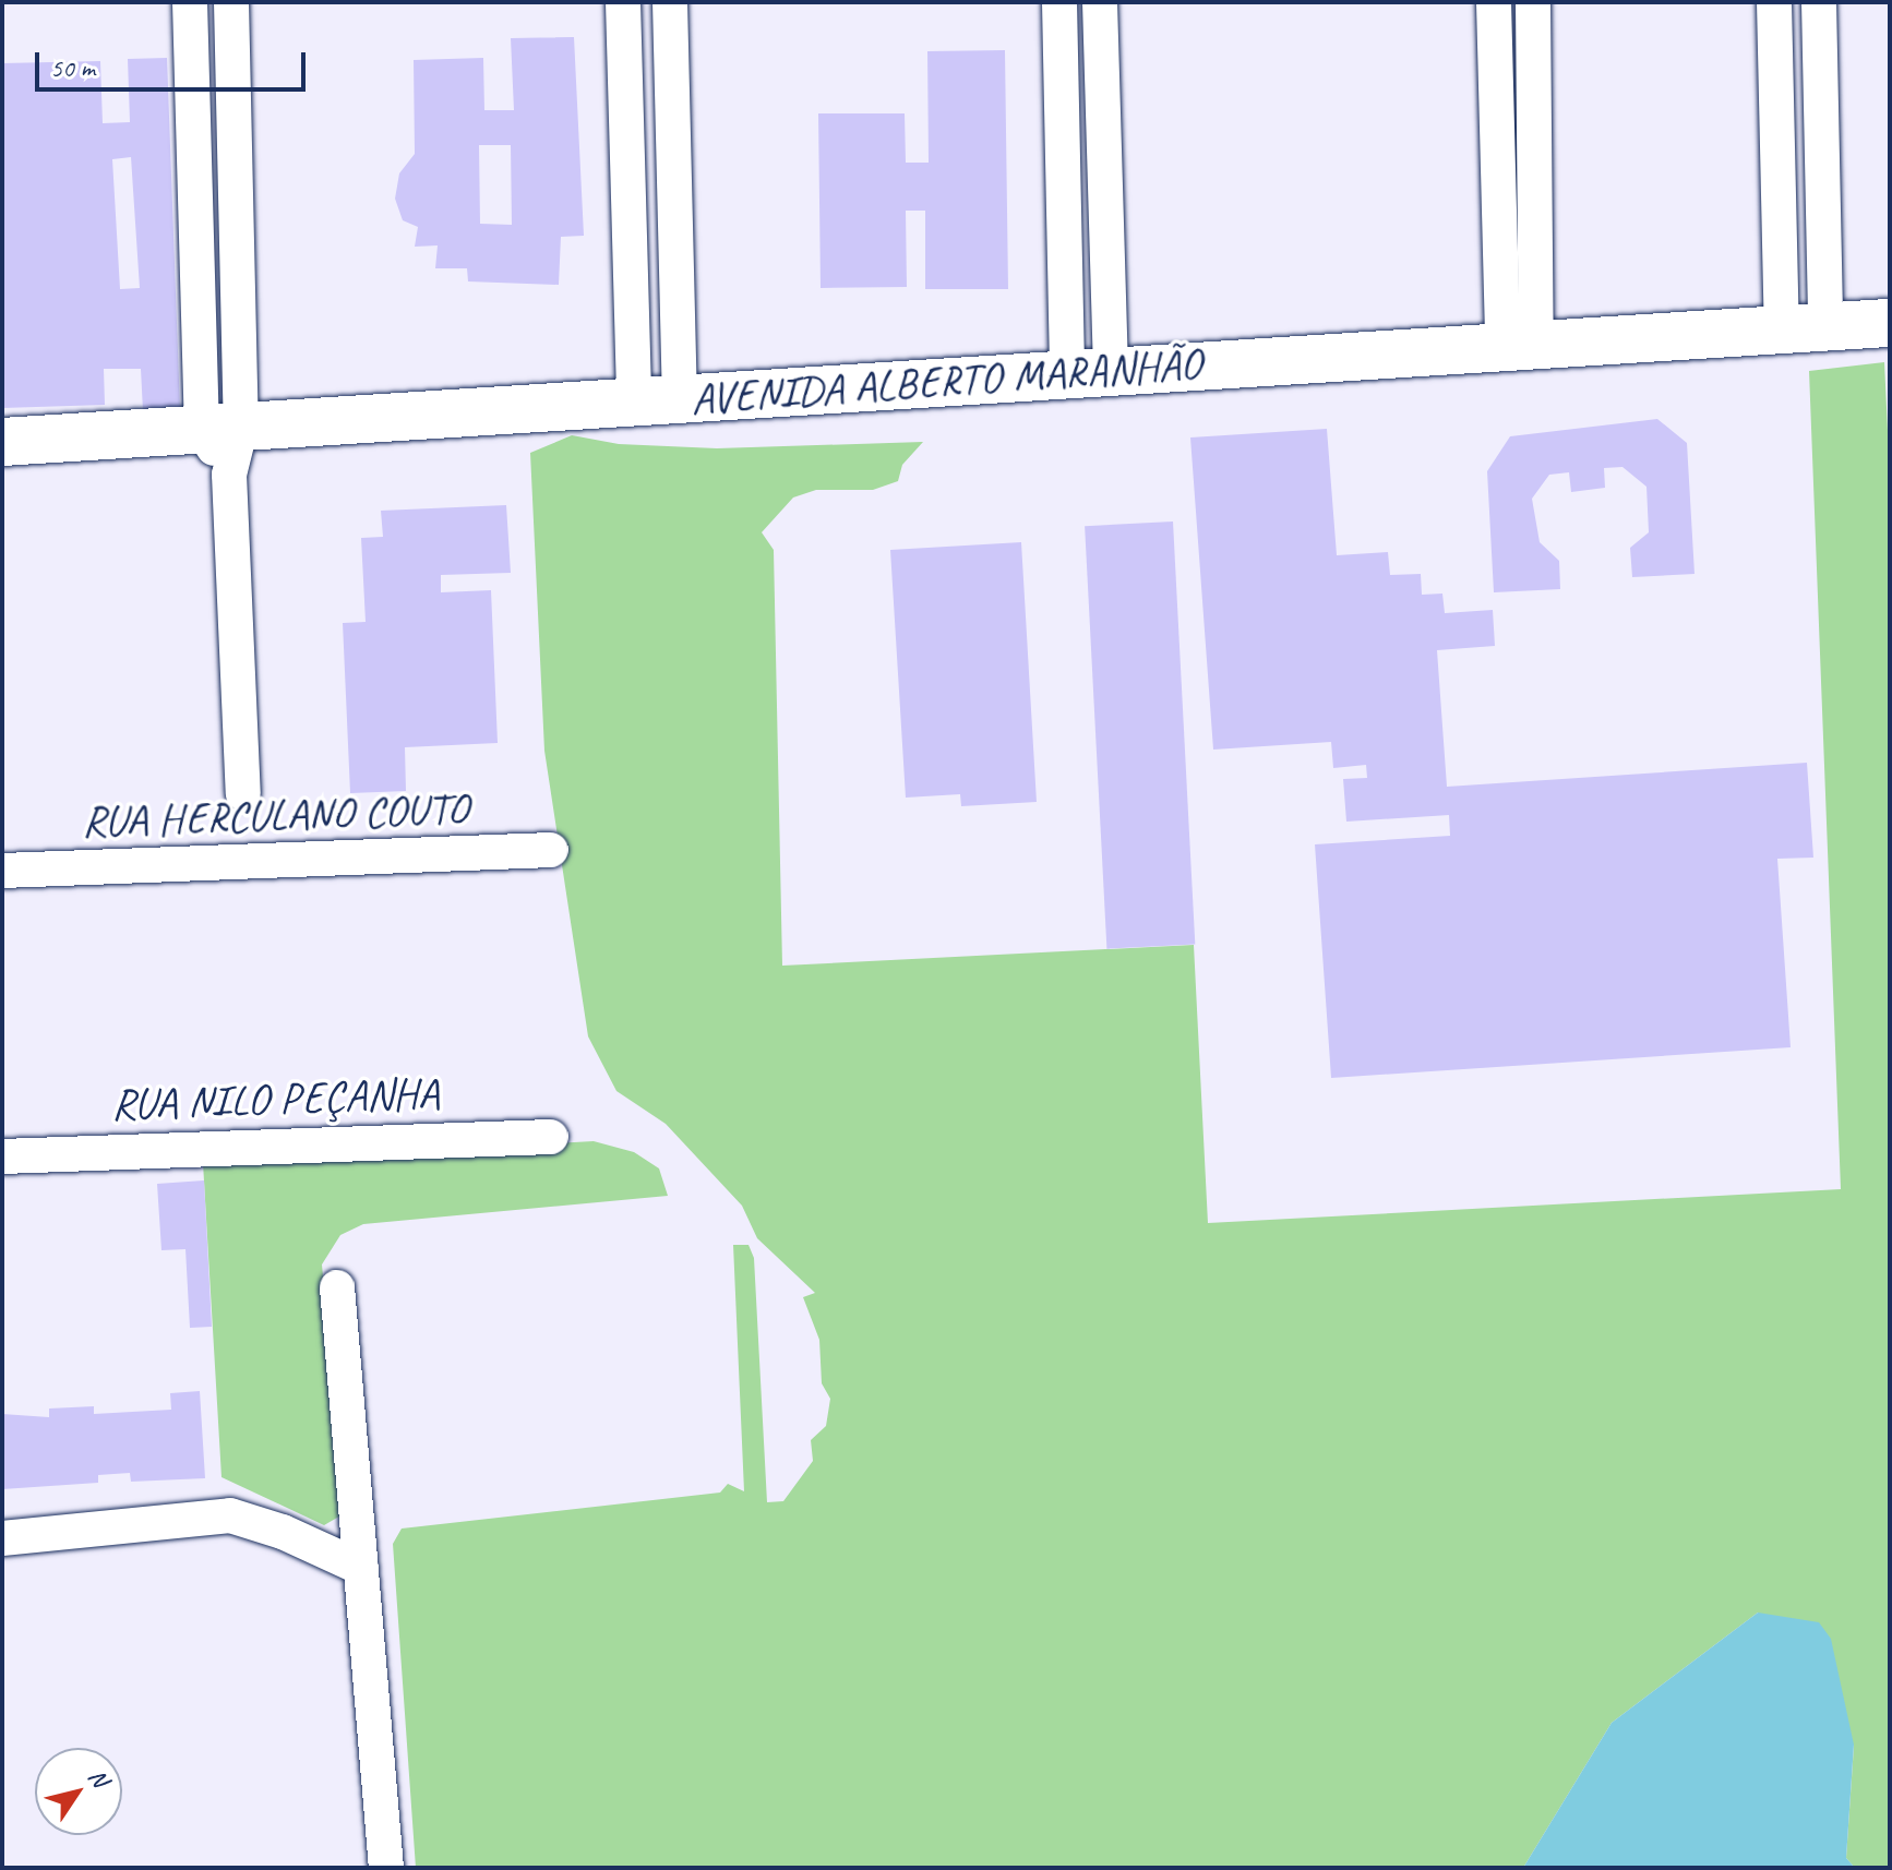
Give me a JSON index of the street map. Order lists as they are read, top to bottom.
{
  "streets": {
    "street": ["AVENIDA ALBERTO MARANHÃO", "RUA HERCULANO COUTO", "RUA NILO PEÇANHA"]
  },
  "scale_bar": "50 m",
  "north": "top right"
}
